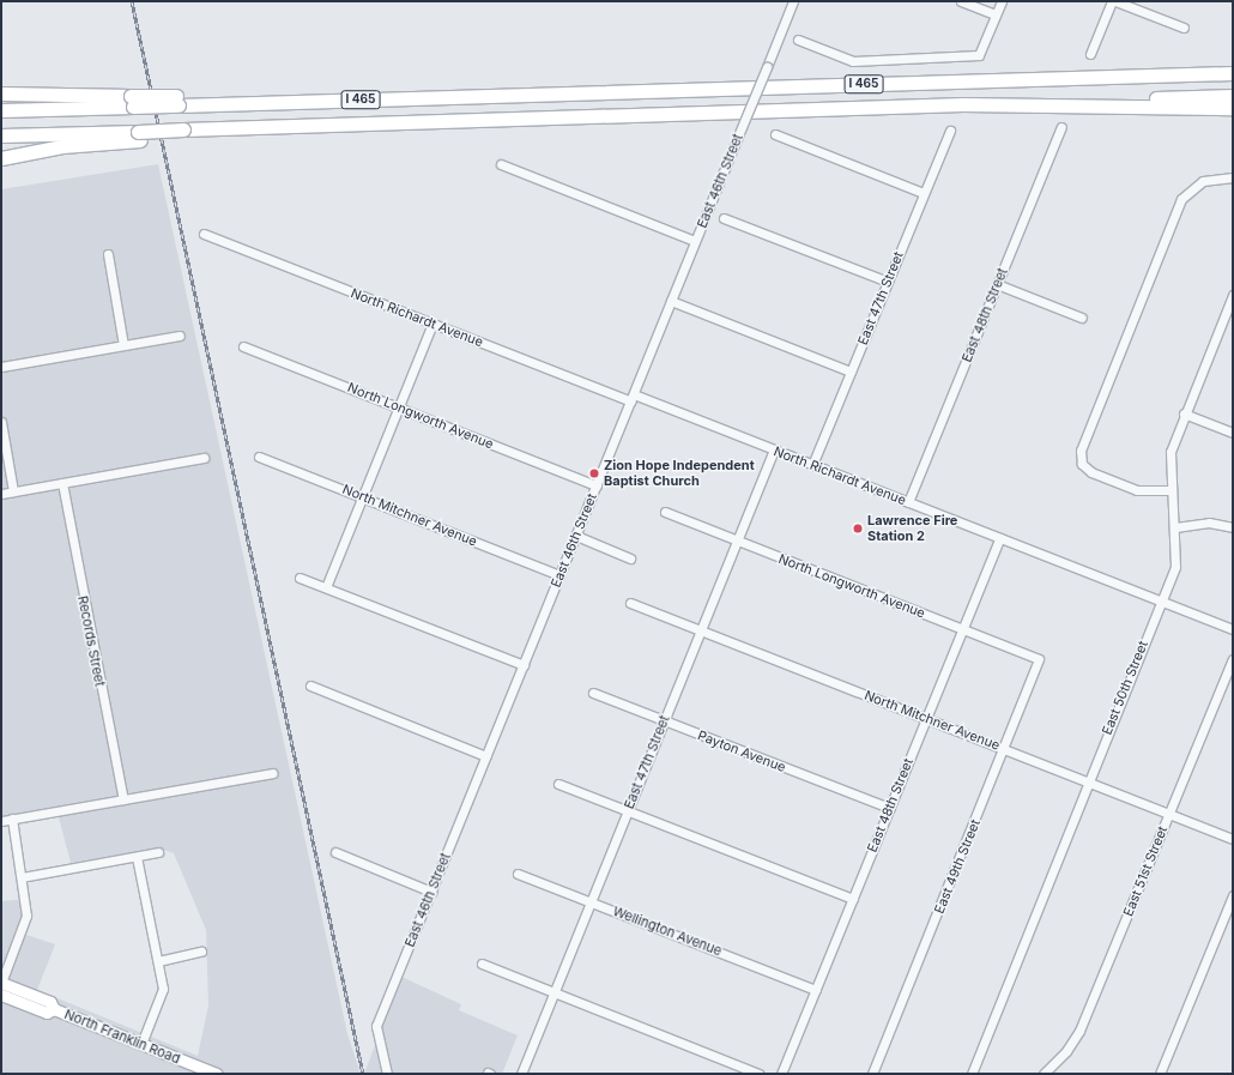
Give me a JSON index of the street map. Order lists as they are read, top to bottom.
{
  "streets": {
    "highway": ["I 465"],
    "main road": ["North Franklin Road"],
    "street": [
      "East 46th Street",
      "East 47th Street",
      "East 48th Street",
      "North Richardt Avenue",
      "North Longworth Avenue",
      "North Mitchner Avenue",
      "Records Street",
      "East 50th Street",
      "Payton Avenue",
      "East 49th Street",
      "East 51st Street",
      "Wellington Avenue"
    ]
  },
  "crossings": [
    ["East 46th Street", "North Richardt Avenue"],
    ["East 46th Street", "North Longworth Avenue"],
    ["East 46th Street", "North Mitchner Avenue"],
    ["East 47th Street", "North Richardt Avenue"],
    ["East 47th Street", "North Longworth Avenue"],
    ["East 47th Street", "North Mitchner Avenue"],
    ["East 47th Street", "Payton Avenue"],
    ["East 47th Street", "Wellington Avenue"],
    ["East 48th Street", "North Richardt Avenue"],
    ["East 48th Street", "North Longworth Avenue"],
    ["East 48th Street", "North Mitchner Avenue"],
    ["East 48th Street", "Payton Avenue"],
    ["East 48th Street", "Wellington Avenue"],
    ["North Richardt Avenue", "East 50th Street"],
    ["North Longworth Avenue", "East 49th Street"],
    ["North Mitchner Avenue", "East 50th Street"],
    ["North Mitchner Avenue", "East 49th Street"],
    ["North Mitchner Avenue", "East 51st Street"]
  ],
  "places": ["Zion Hope Independent Baptist Church", "Lawrence Fire Station 2"]
}
